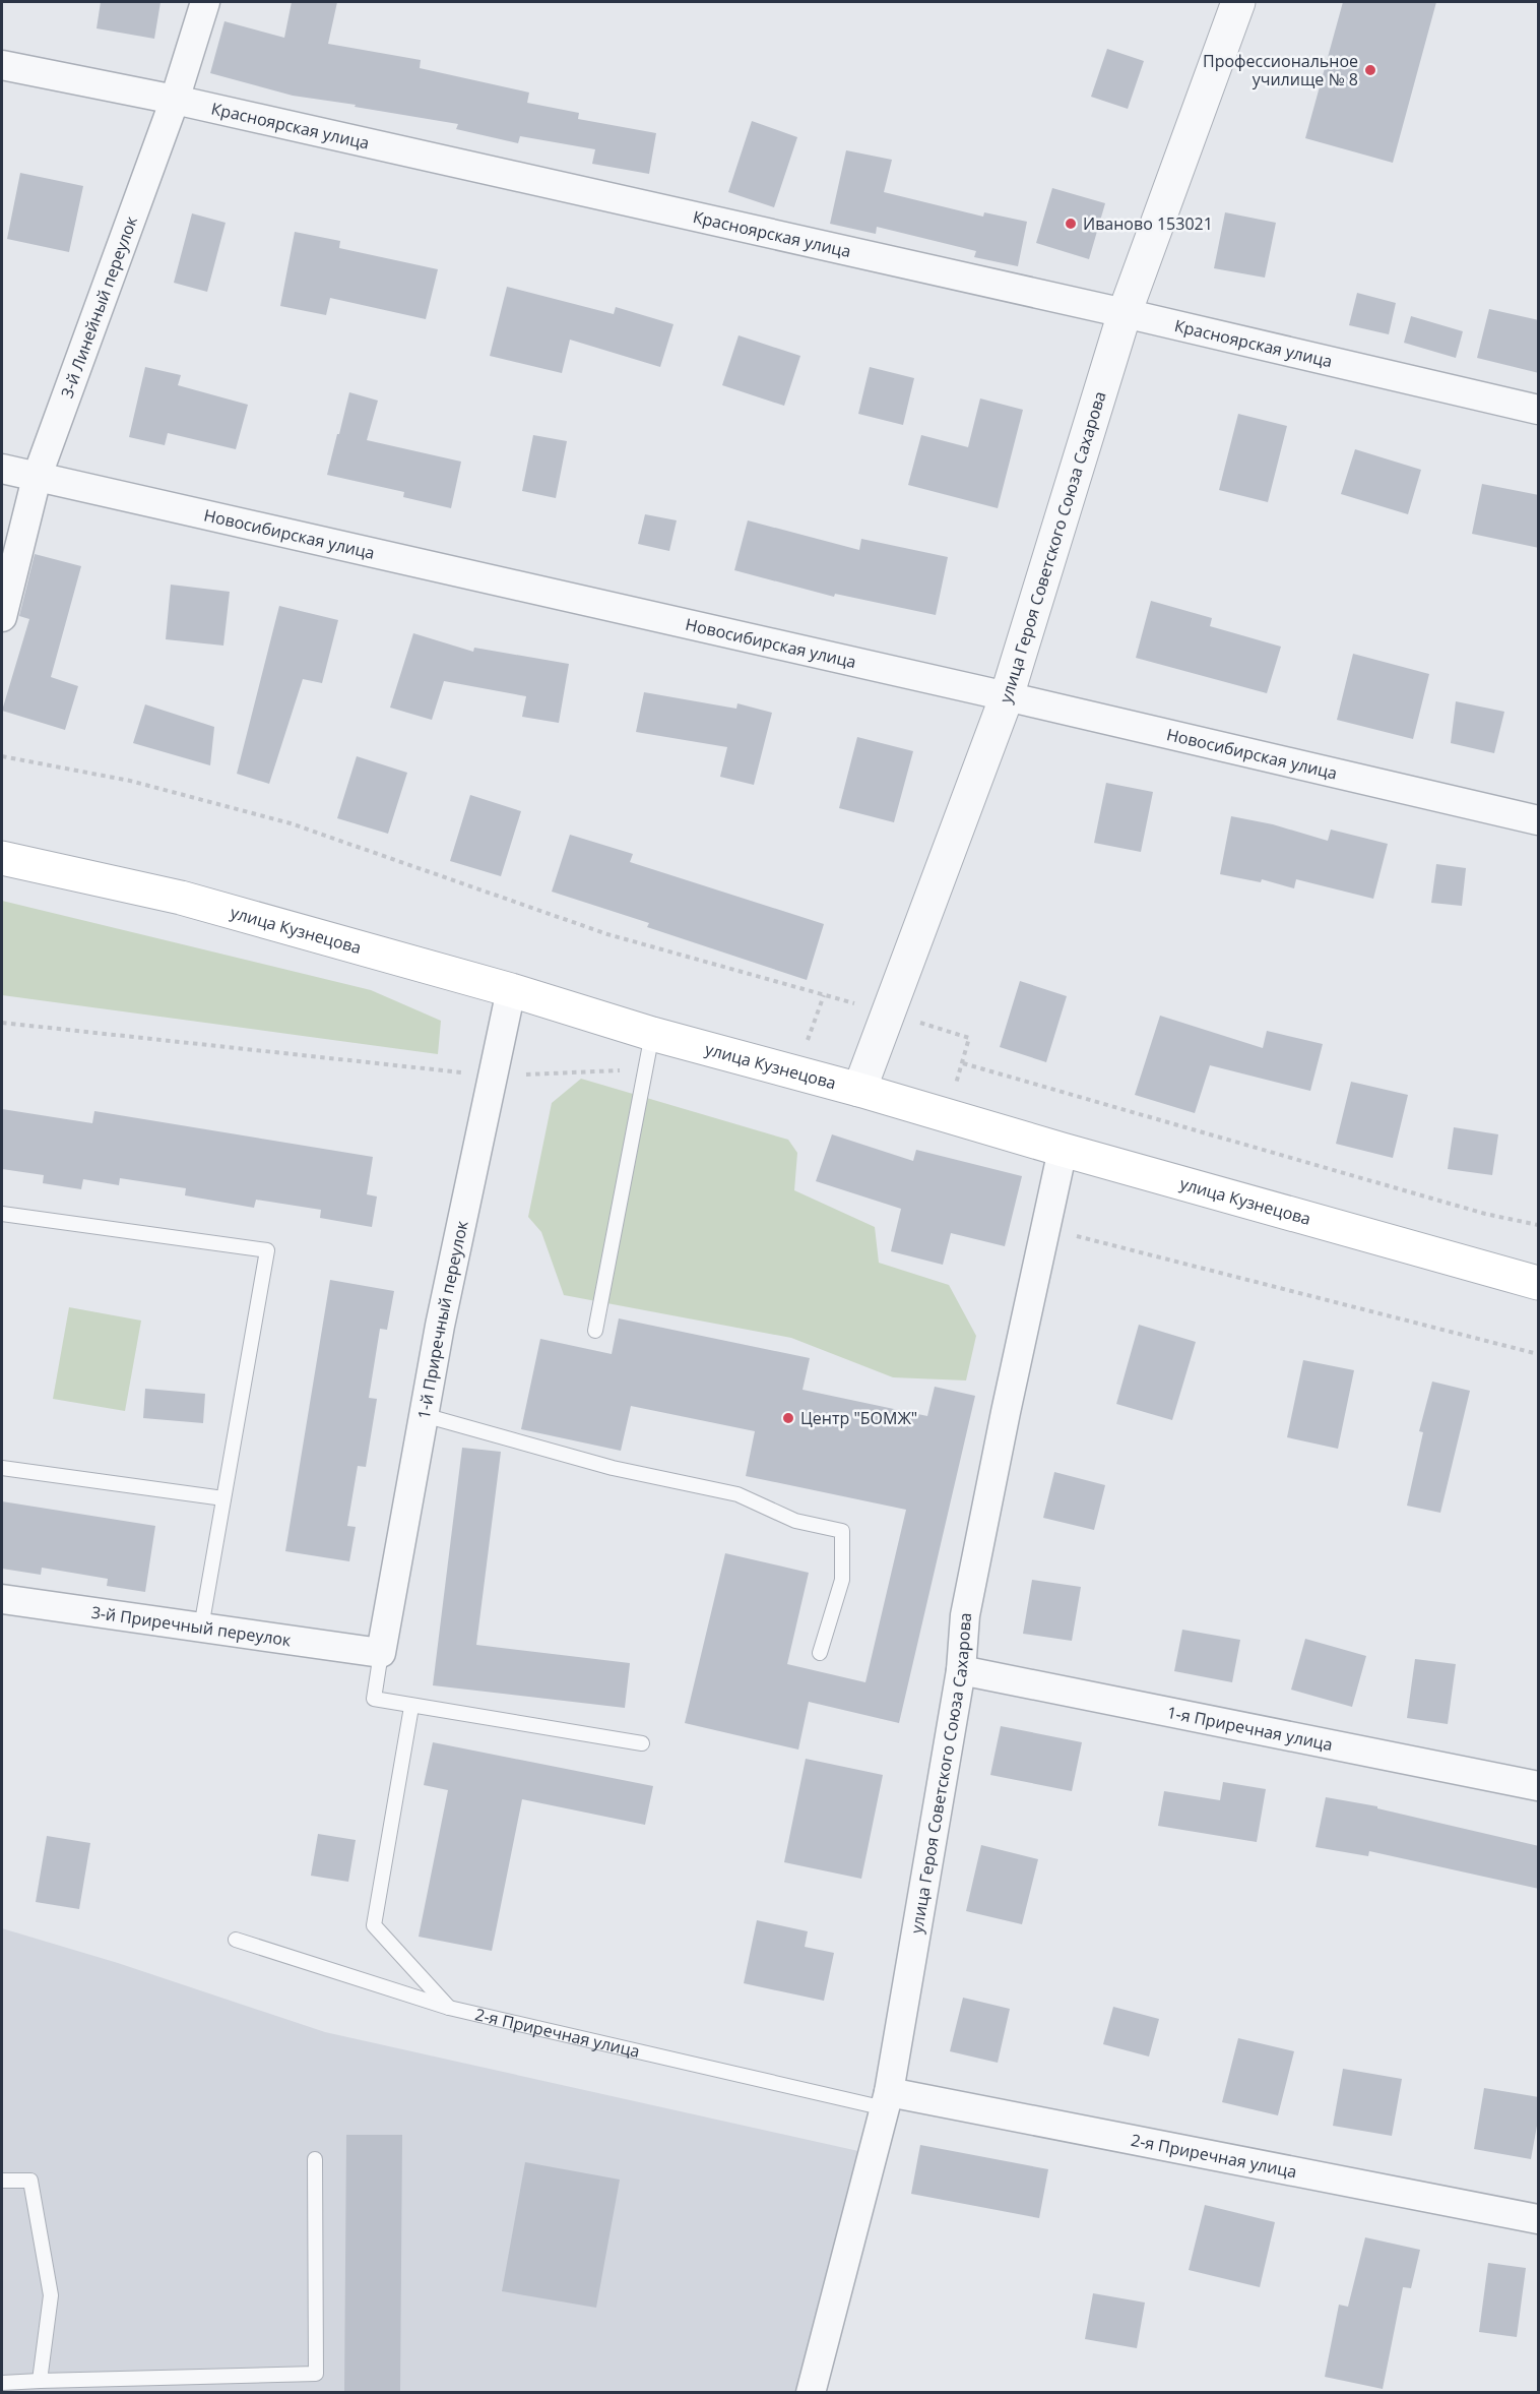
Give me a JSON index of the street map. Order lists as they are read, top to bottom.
{
  "streets": {
    "main road": ["улица Кузнецова"],
    "street": [
      "Красноярская улица",
      "3-й Линейный переулок",
      "Новосибирская улица",
      "улица Героя Советского Союза Сахарова",
      "1-й Приречный переулок",
      "3-й Приречный переулок",
      "1-я Приречная улица",
      "2-я Приречная улица"
    ]
  },
  "crossings": [
    ["Красноярская улица", "3-й Линейный переулок"],
    ["Красноярская улица", "улица Героя Советского Союза Сахарова"],
    ["3-й Линейный переулок", "Новосибирская улица"],
    ["Новосибирская улица", "улица Героя Советского Союза Сахарова"],
    ["улица Героя Советского Союза Сахарова", "улица Кузнецова"],
    ["улица Героя Советского Союза Сахарова", "1-я Приречная улица"],
    ["улица Героя Советского Союза Сахарова", "2-я Приречная улица"],
    ["улица Кузнецова", "1-й Приречный переулок"],
    ["1-й Приречный переулок", "3-й Приречный переулок"]
  ],
  "places": ["Профессиональное училище № 8", "Иваново 153021", "Центр \"БОМЖ\""]
}
